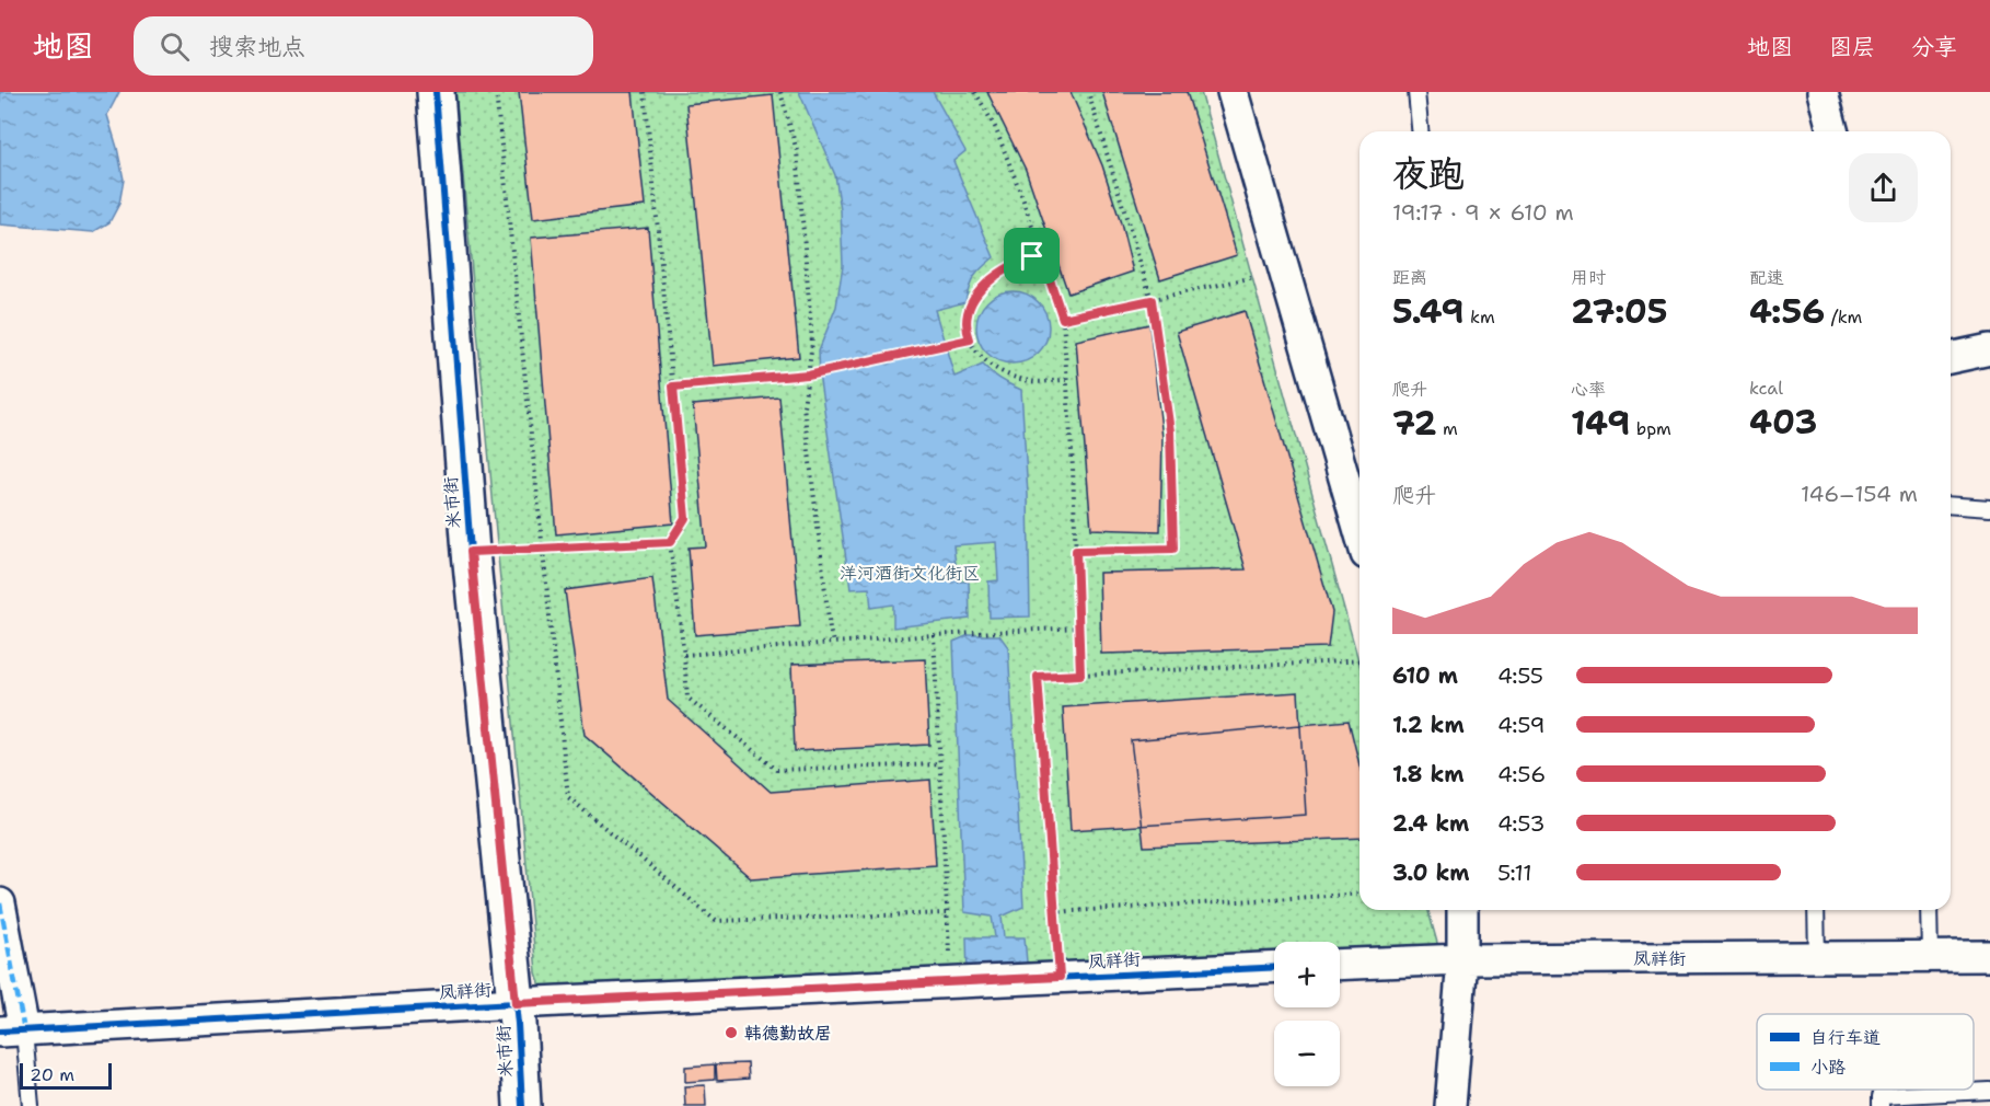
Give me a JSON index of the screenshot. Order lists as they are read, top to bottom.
{
  "streets": {
    "street": ["米市街", "凤祥街"]
  },
  "crossings": [
    ["米市街", "凤祥街"]
  ],
  "parks": ["洋河酒街文化街区"],
  "places": ["韩德勤故居"],
  "legend": ["自行车道", "小路"],
  "scale_bar": "20 m",
  "page": {
    "header": "地图",
    "search": "搜索地点",
    "nav": ["地图", "图层", "分享"],
    "heading": ["夜跑", "19:17 · 9 × 610 m"],
    "stats": [
      ["距离", "5.49 km"],
      ["用时", "27:05"],
      ["配速", "4:56 /km"],
      ["爬升", "72 m"],
      ["心率", "149 bpm"],
      ["kcal", "403"]
    ],
    "chart": ["爬升", "146–154 m"],
    "list": [
      {
        "name": "610 m",
        "note": "4:55"
      },
      {
        "name": "1.2 km",
        "note": "4:59"
      },
      {
        "name": "1.8 km",
        "note": "4:56"
      },
      {
        "name": "2.4 km",
        "note": "4:53"
      },
      {
        "name": "3.0 km",
        "note": "5:11"
      }
    ],
    "map_buttons": ["+", "−"],
    "scale": "20 m"
  }
}
